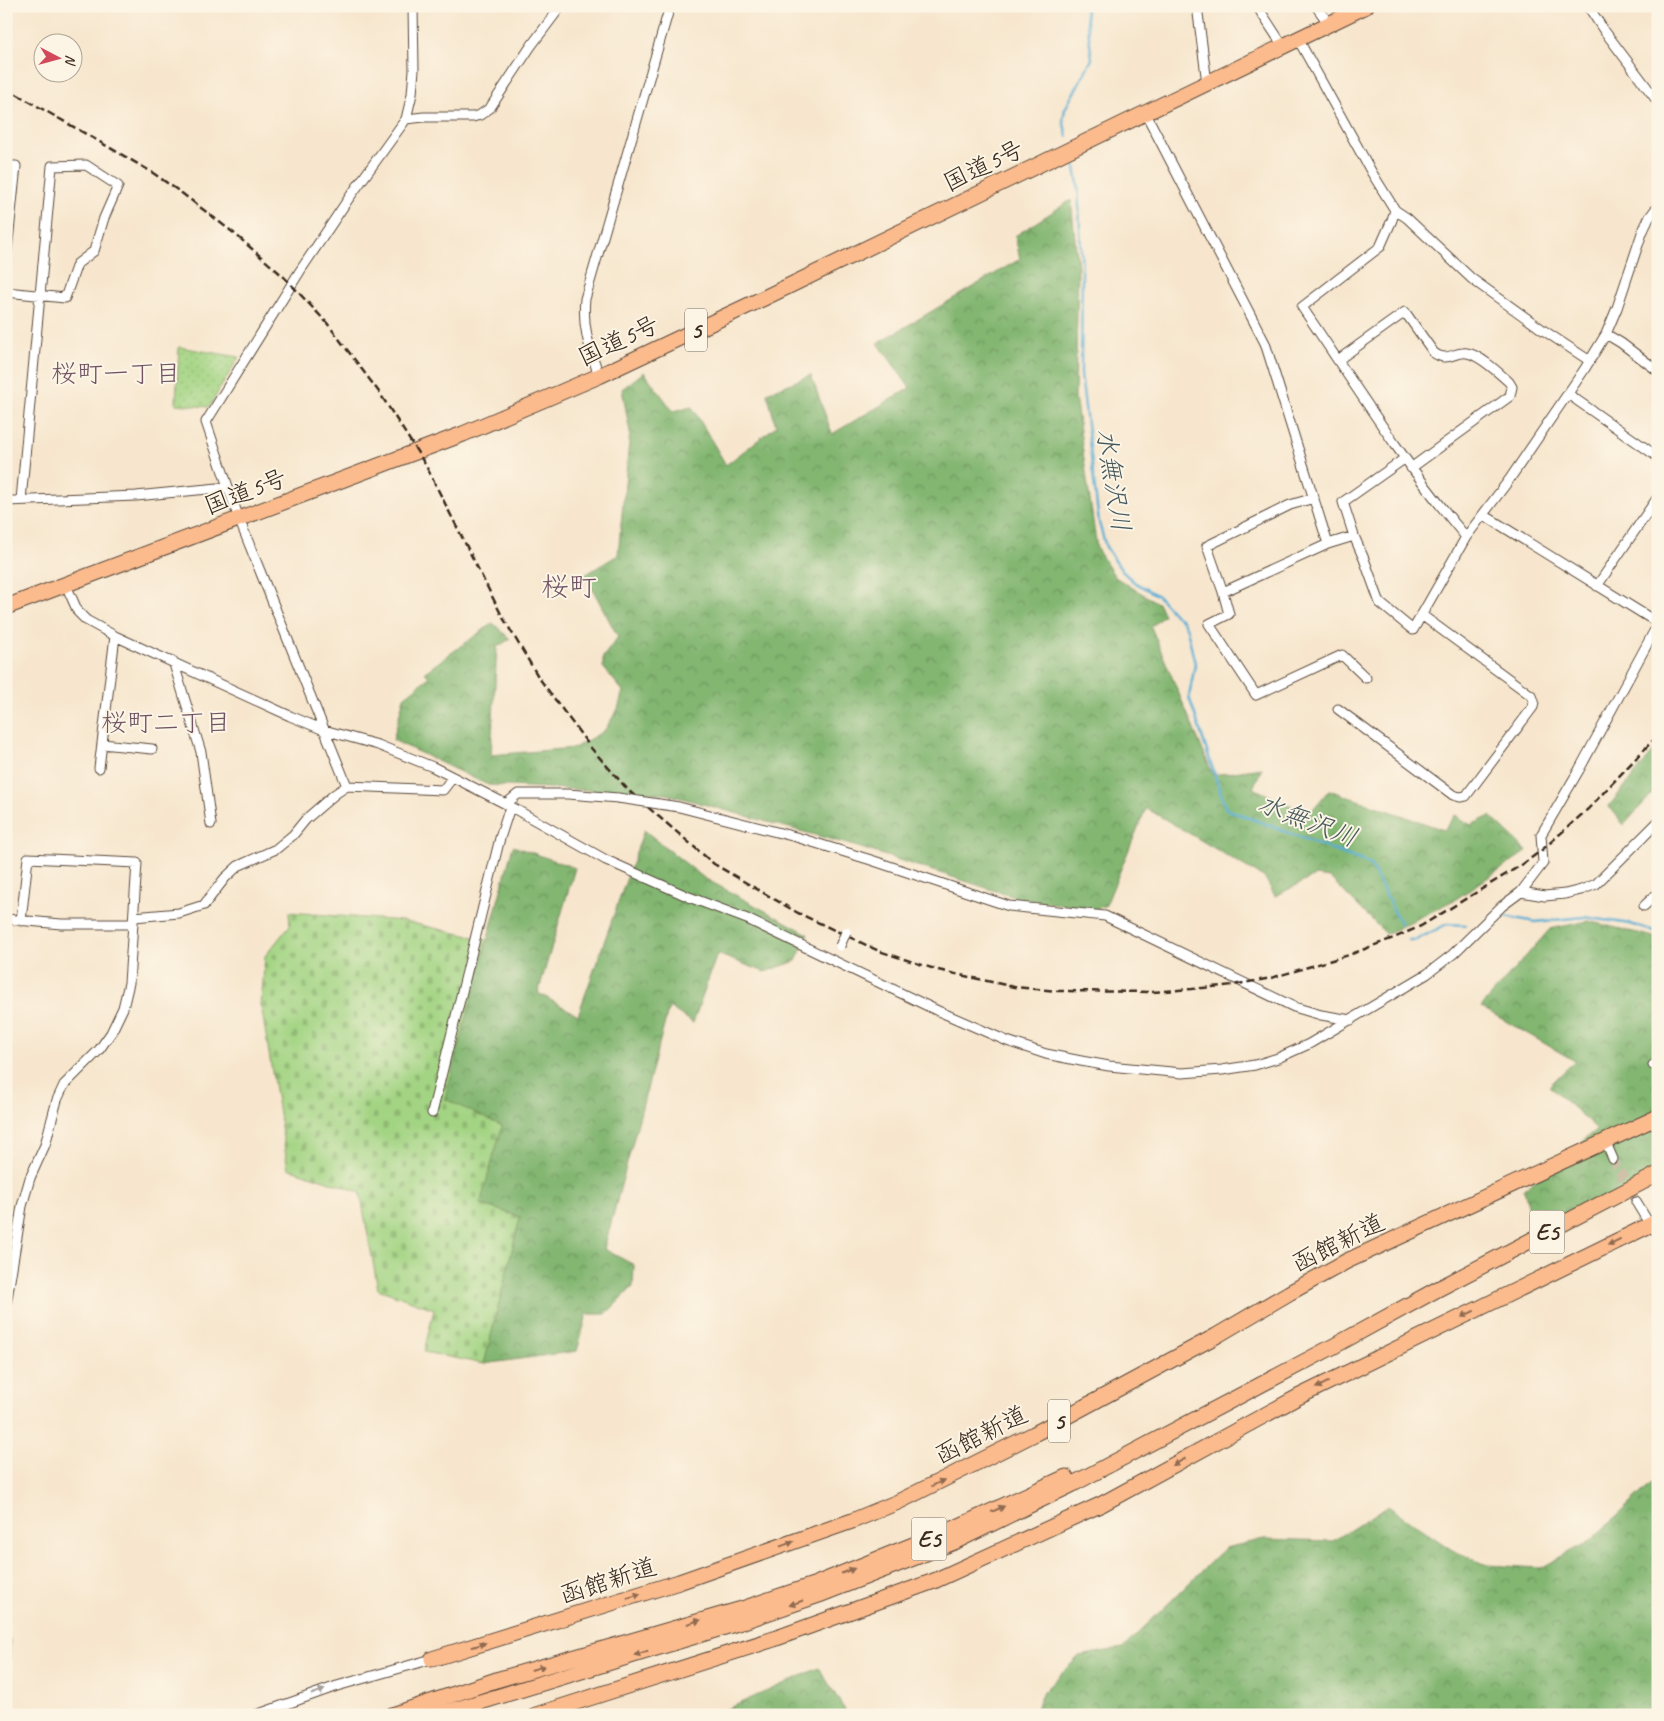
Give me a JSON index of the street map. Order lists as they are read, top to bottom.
{
  "streets": {
    "highway": [
      "国道5号",
      "5",
      "E5",
      "函館新道"
    ]
  },
  "districts": ["桜町一丁目", "桜町", "桜町二丁目"],
  "water": ["水無沢川"],
  "north": "right"
}
